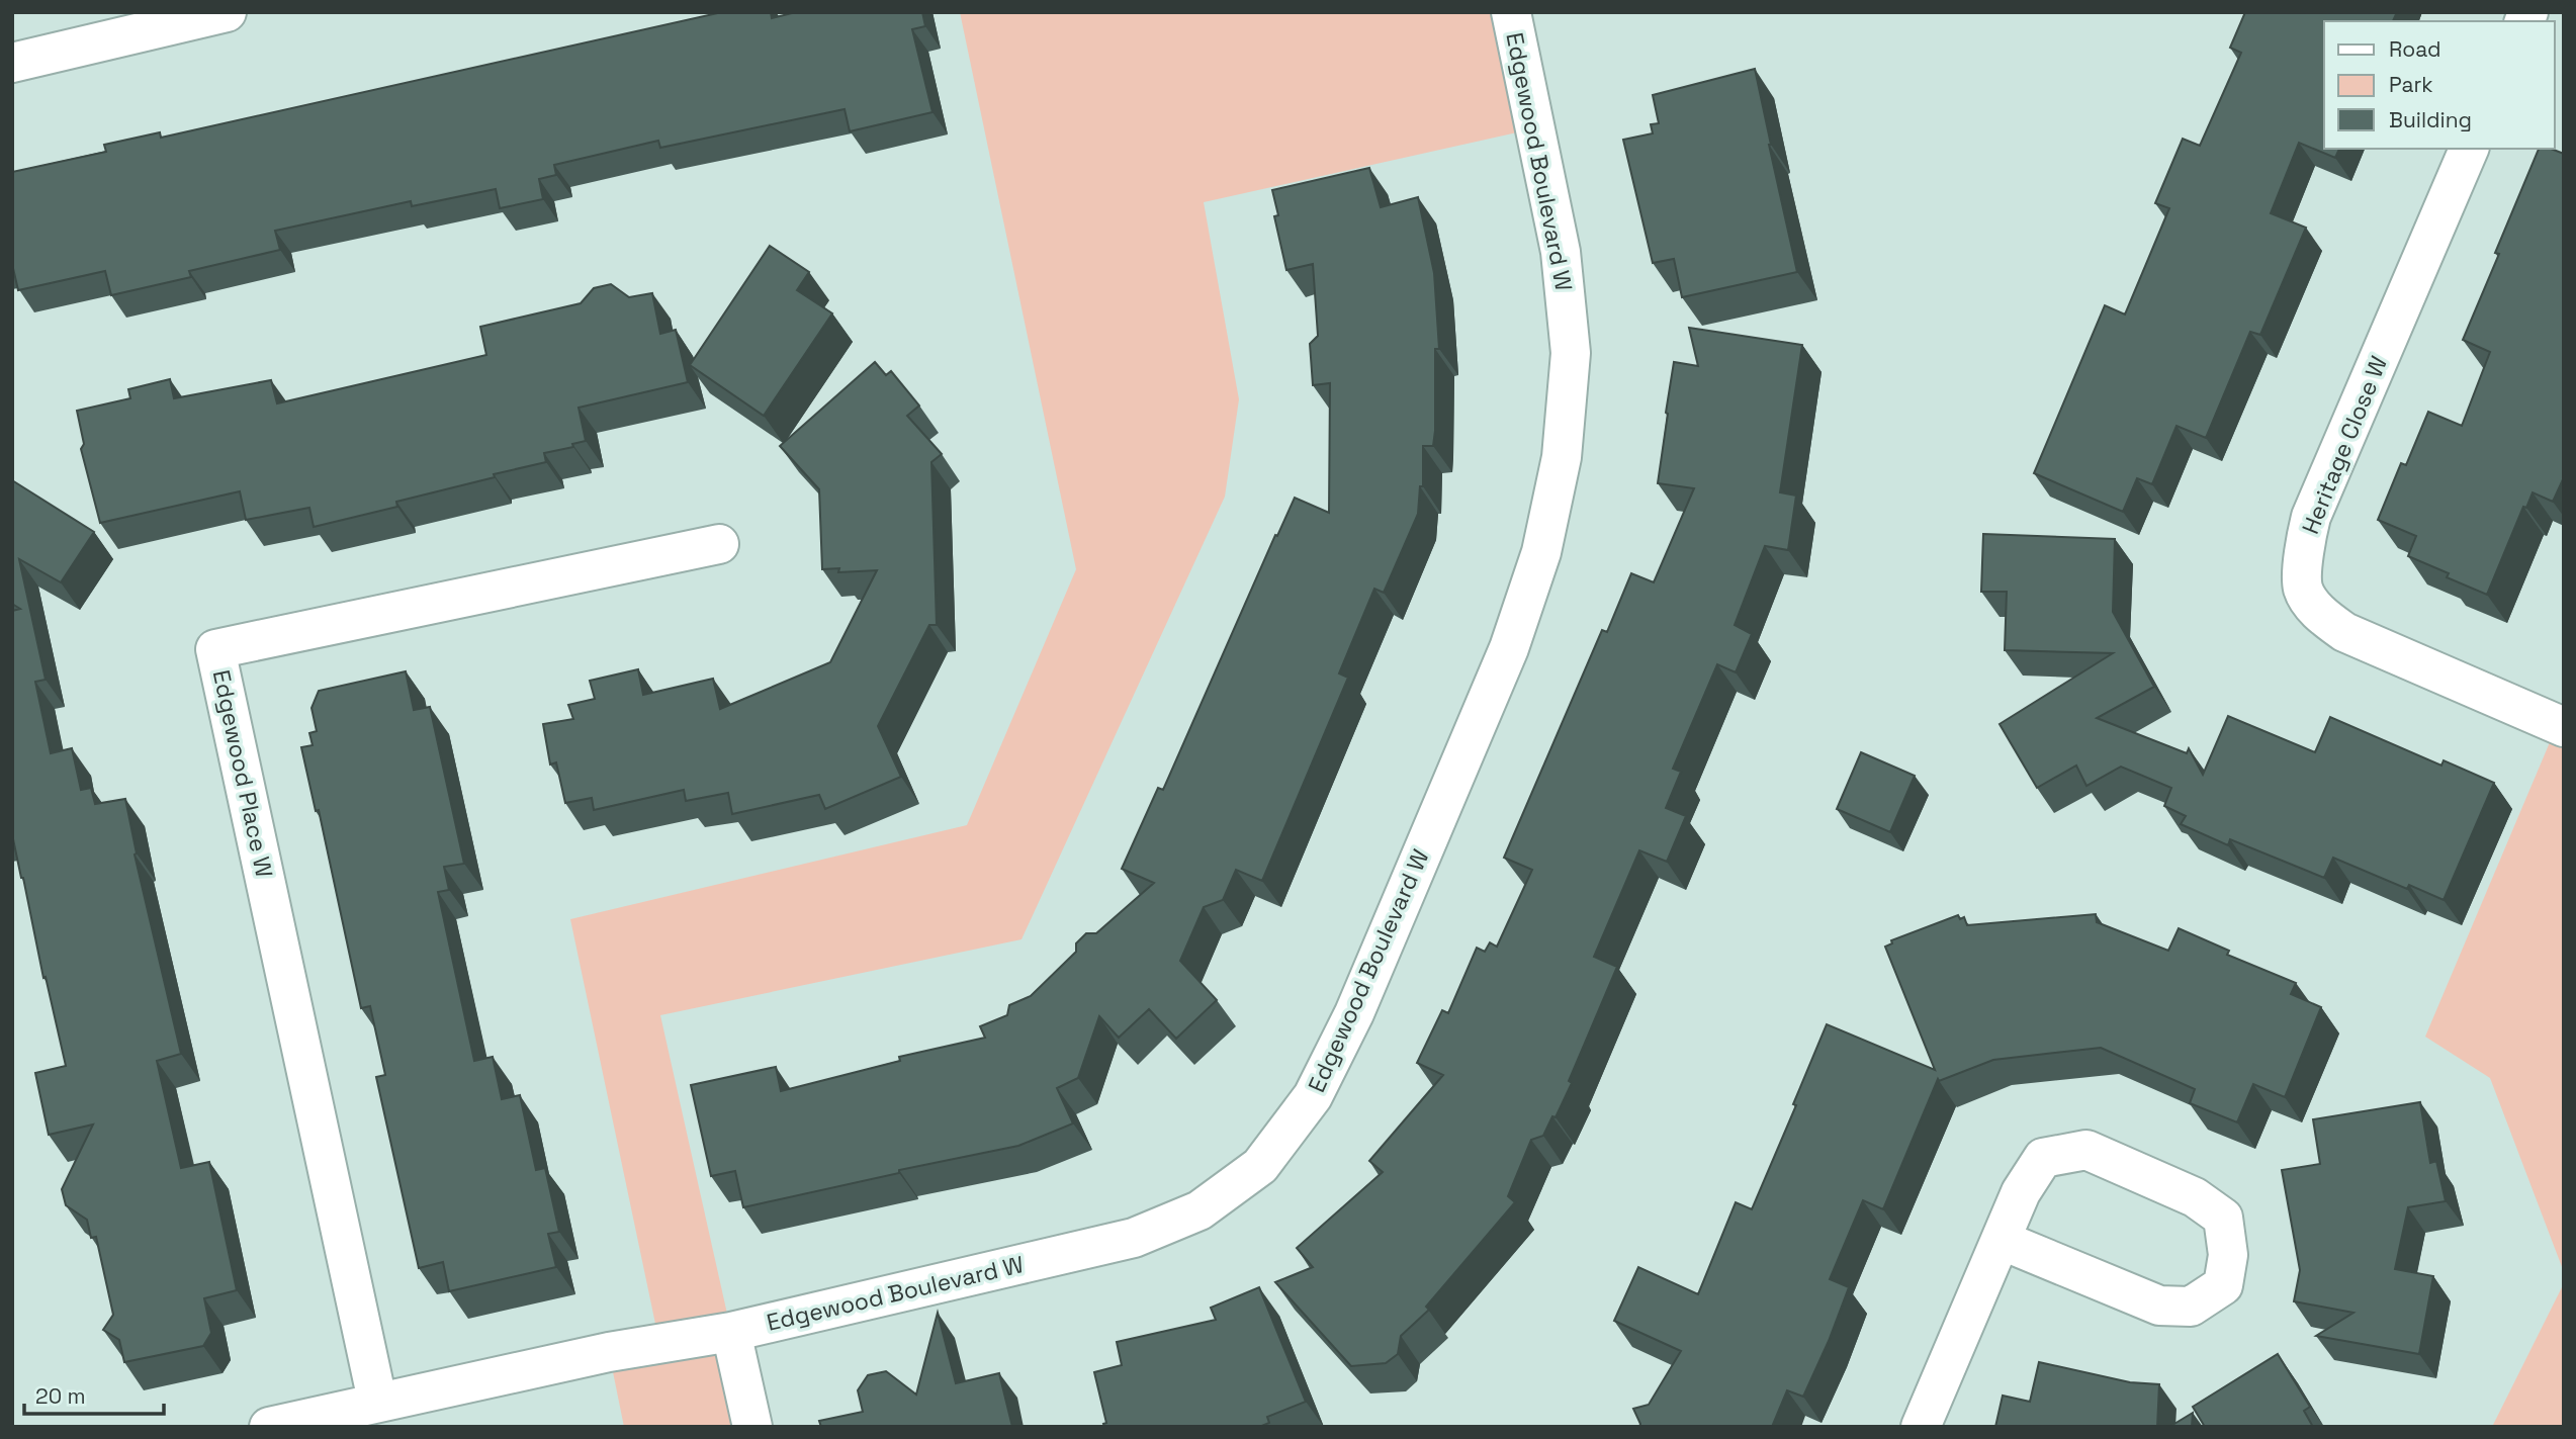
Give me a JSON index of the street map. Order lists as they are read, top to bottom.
{
  "streets": {
    "street": ["Edgewood Boulevard W", "Heritage Close W", "Edgewood Place W"]
  },
  "crossings": [
    ["Edgewood Boulevard W", "Edgewood Place W"]
  ],
  "legend": ["Road", "Park", "Building"],
  "scale_bar": "20 m"
}
